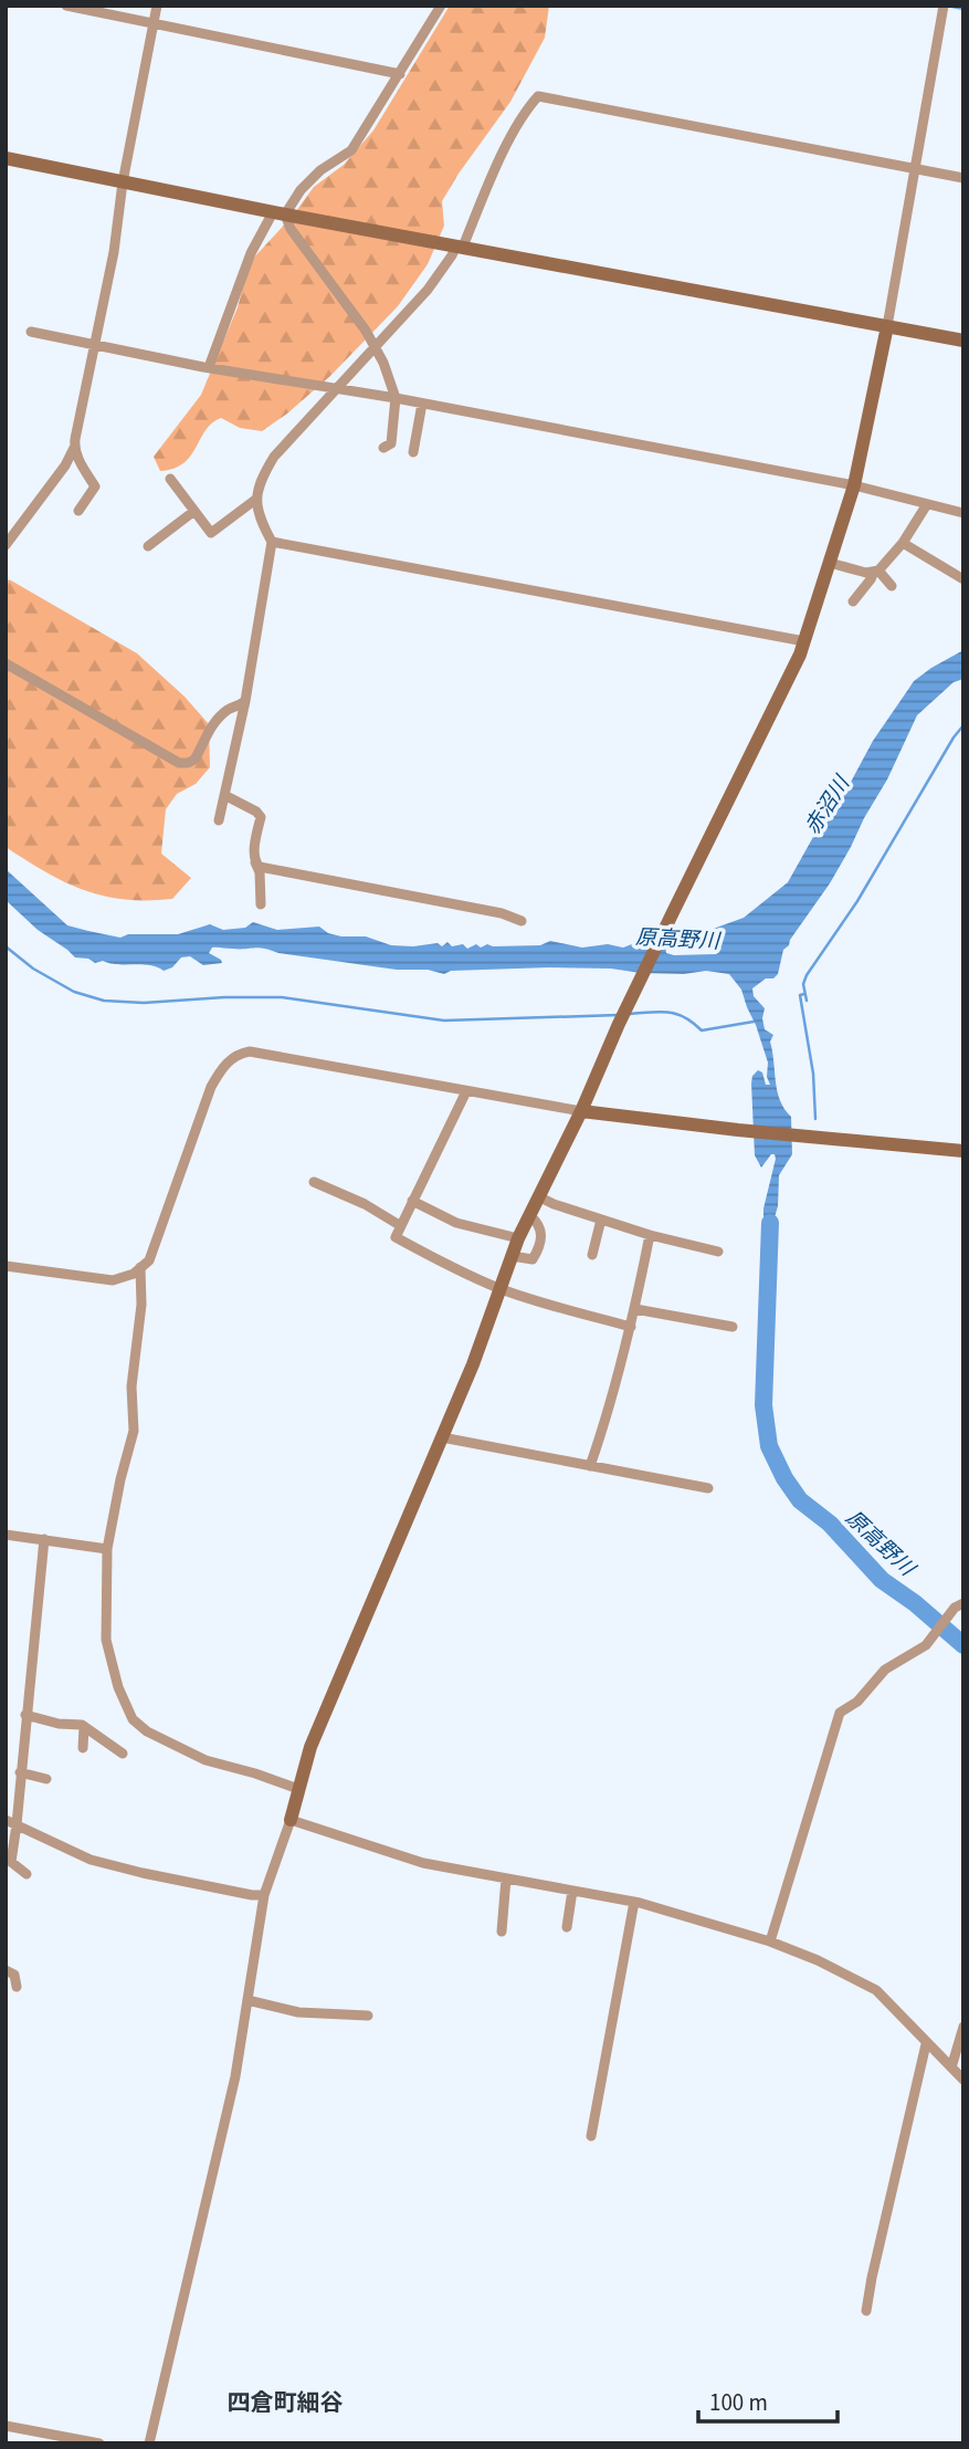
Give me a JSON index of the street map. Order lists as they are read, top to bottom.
{
  "districts": ["四倉町細谷"],
  "water": ["赤沼川", "原高野川"],
  "scale_bar": "100 m"
}
